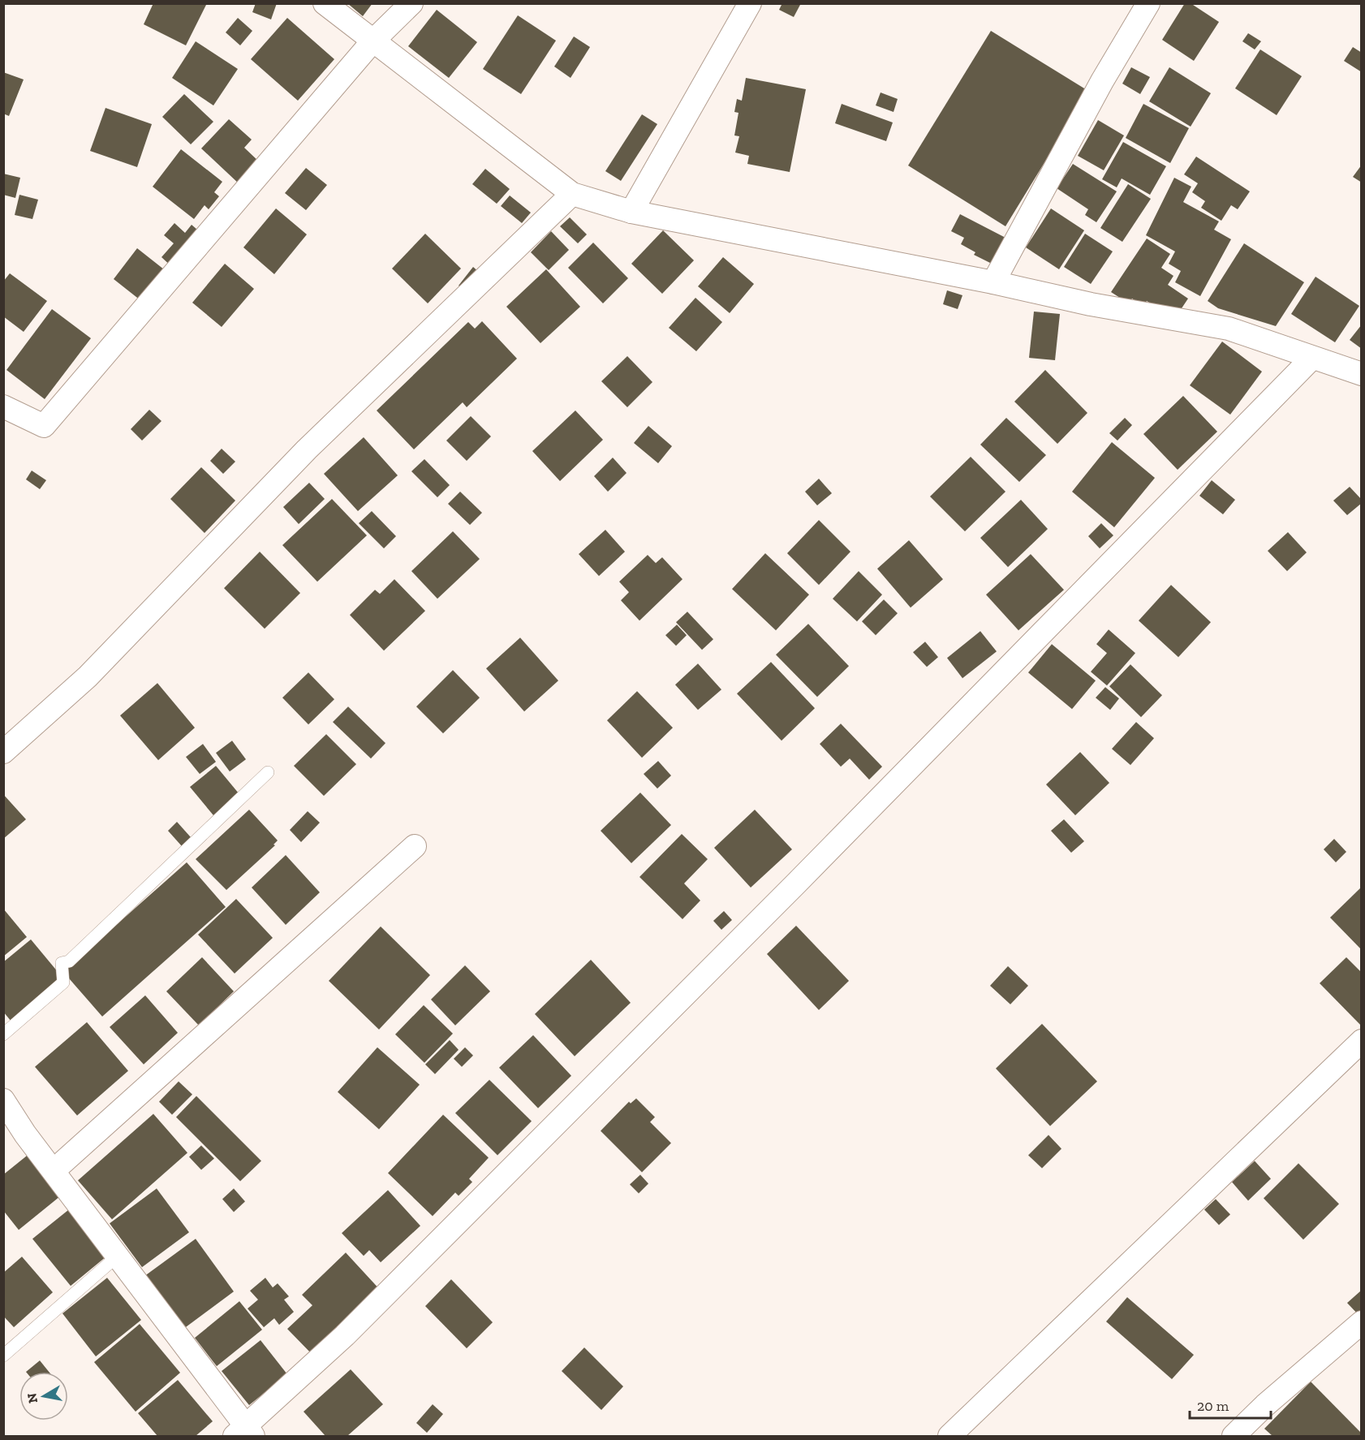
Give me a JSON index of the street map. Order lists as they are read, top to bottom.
{
  "scale_bar": "20 m",
  "north": "left"
}
